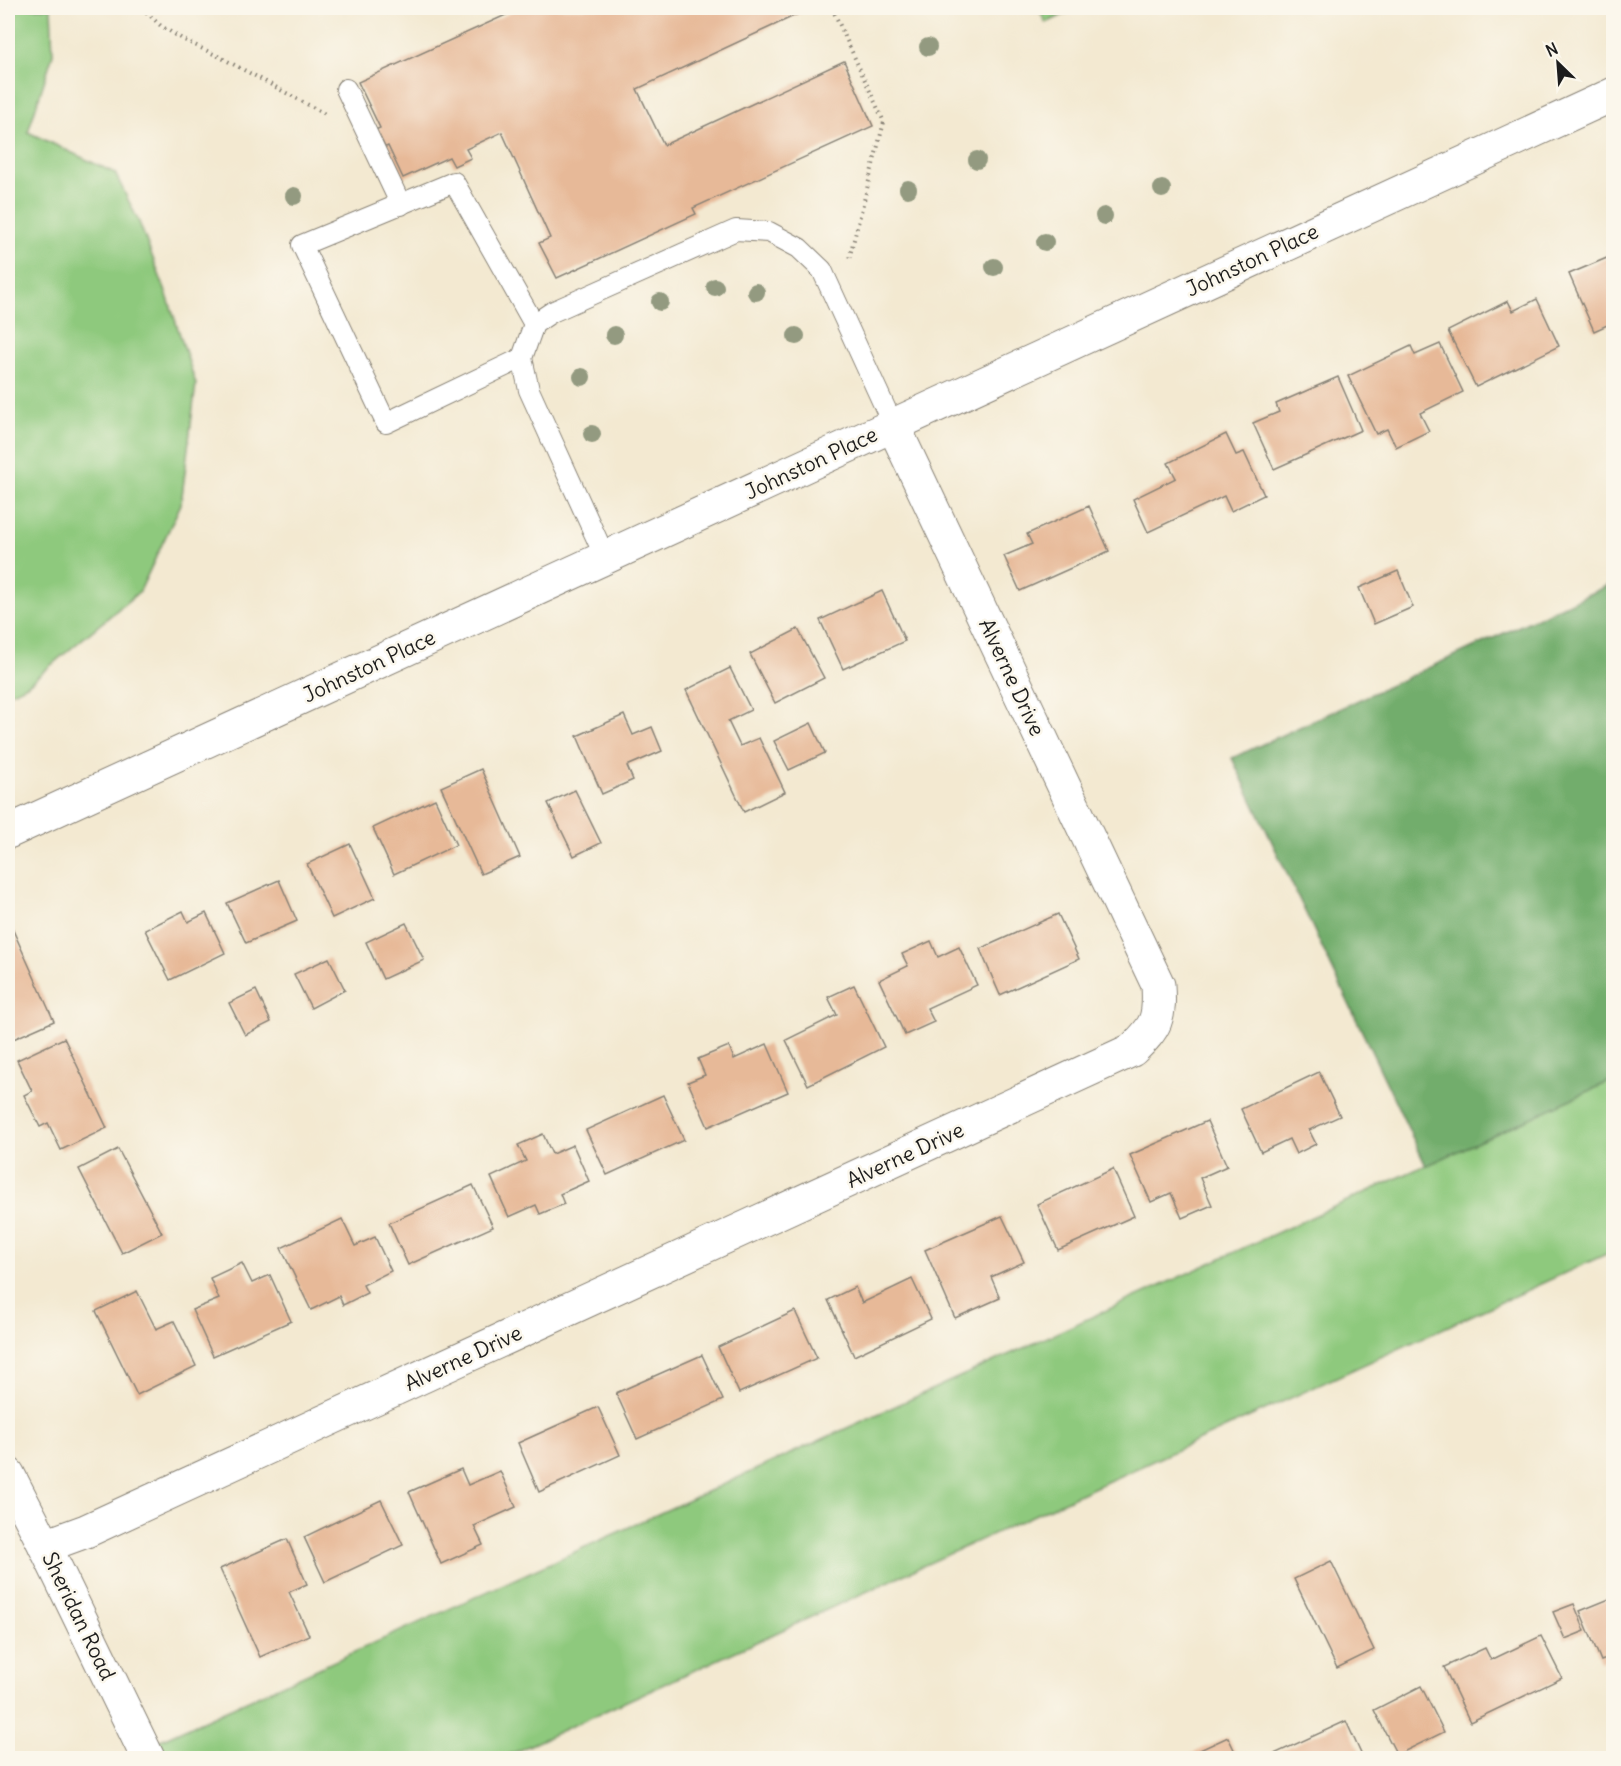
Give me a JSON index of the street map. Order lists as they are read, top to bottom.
{
  "streets": {
    "street": ["Johnston Place", "Alverne Drive", "Sheridan Road"]
  },
  "crossings": [
    ["Johnston Place", "Alverne Drive"],
    ["Alverne Drive", "Sheridan Road"]
  ],
  "north": "top left"
}
